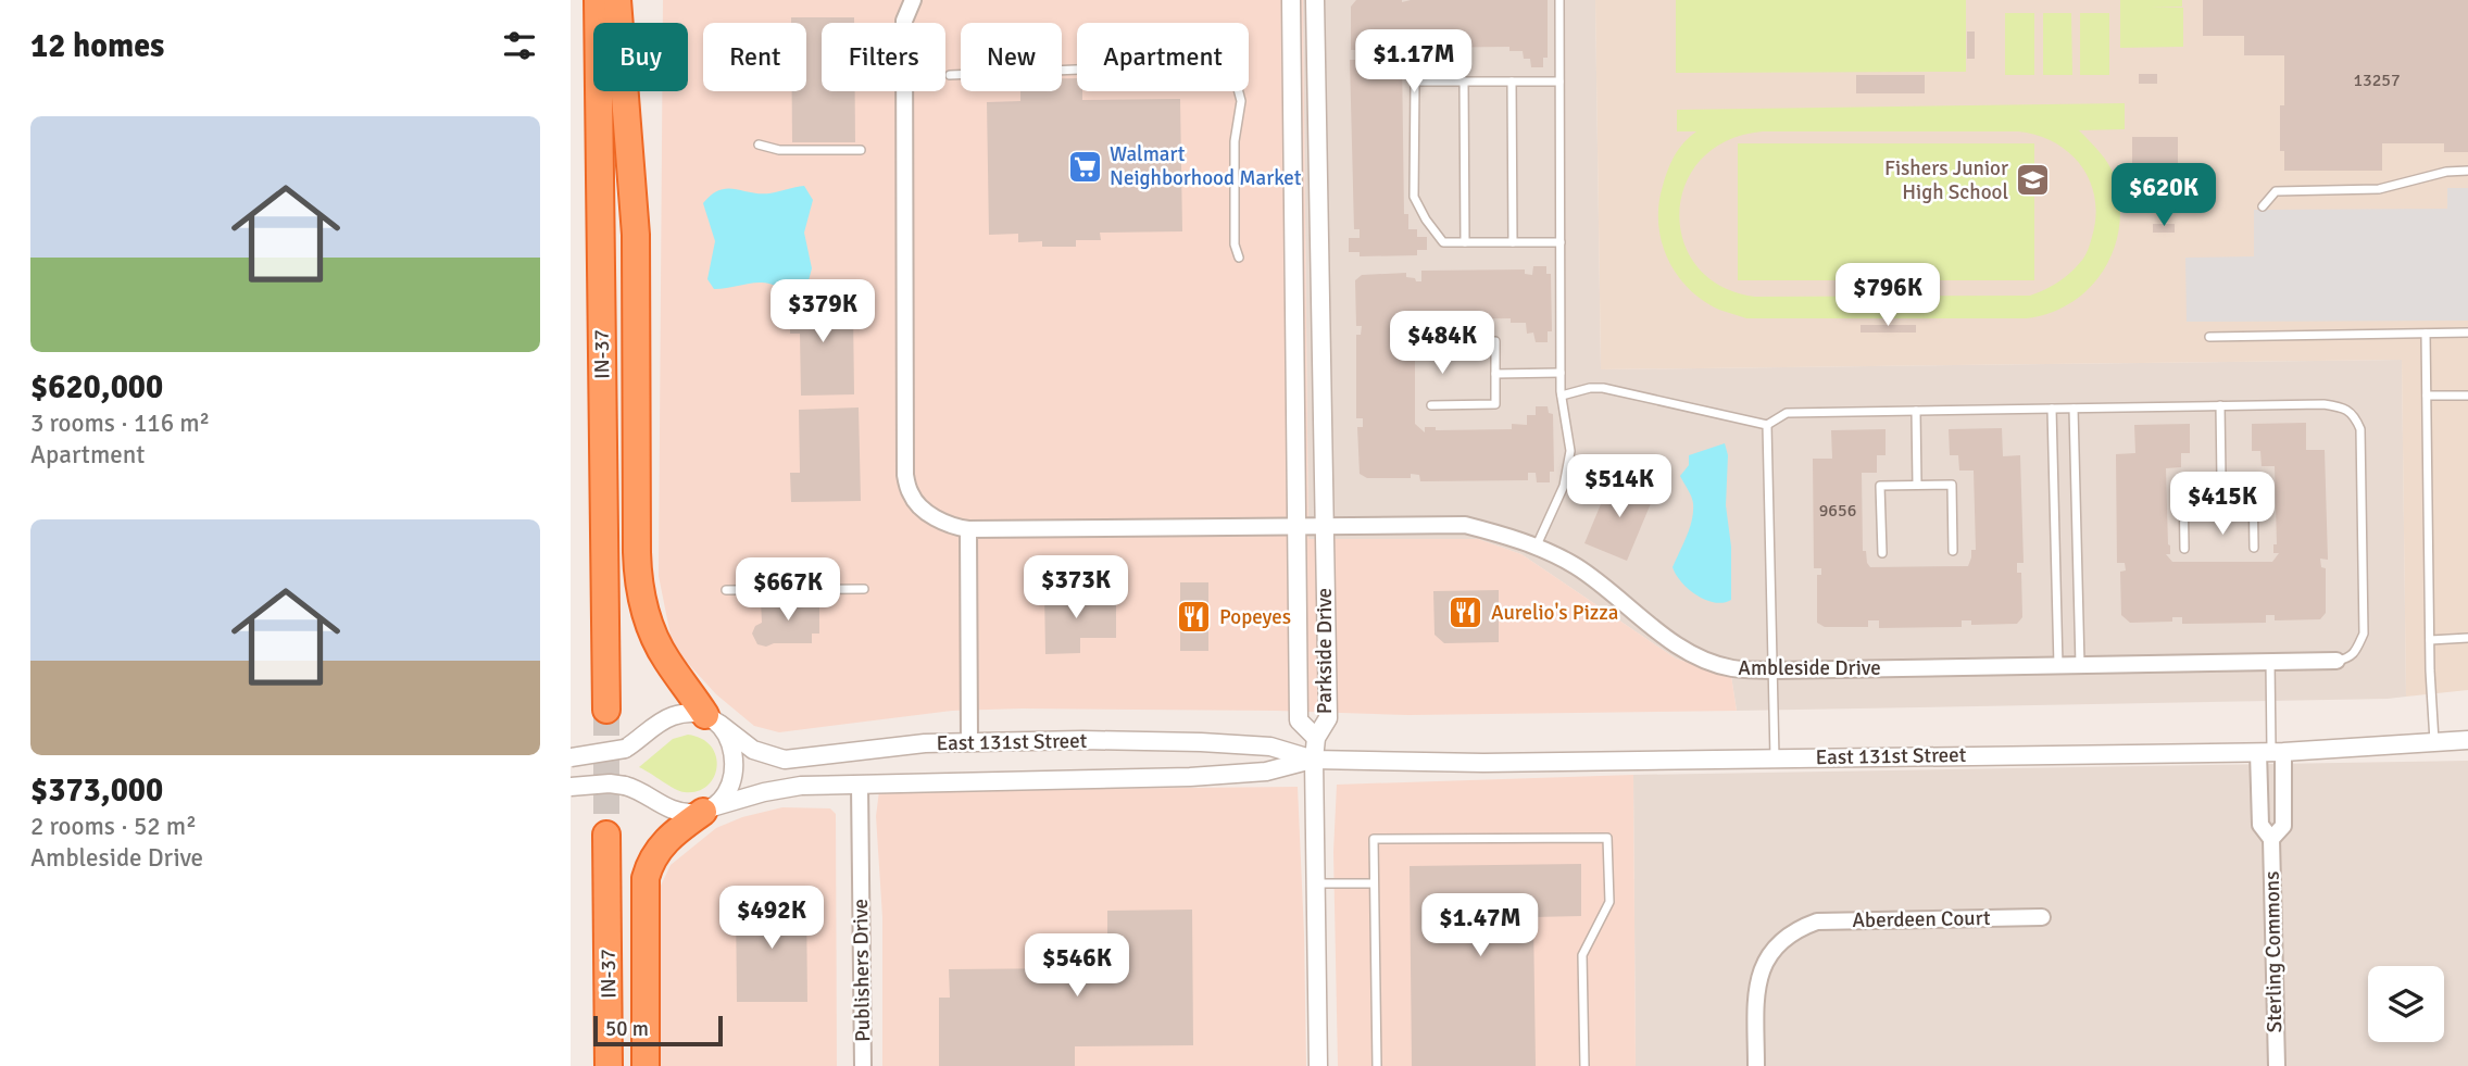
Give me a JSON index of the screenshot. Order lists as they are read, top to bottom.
{
  "streets": {
    "highway": ["IN-37"],
    "street": [
      "Parkside Drive",
      "Ambleside Drive",
      "East 131st Street",
      "Aberdeen Court",
      "Sterling Commons",
      "Publishers Drive"
    ]
  },
  "crossings": [
    ["Parkside Drive", "Ambleside Drive"],
    ["East 131st Street", "Sterling Commons"],
    ["East 131st Street", "Publishers Drive"]
  ],
  "places": {
    "supermarket": ["Walmart Neighborhood Market"],
    "school or university": ["Fishers Junior High School"],
    "restaurant": ["Aurelio's Pizza", "Popeyes"]
  },
  "house_numbers": ["13257", "9656"],
  "scale_bar": "50 m",
  "page": {
    "heading": "12 homes",
    "chip": [
      "Buy",
      "Rent",
      "Filters",
      "New",
      "Apartment"
    ],
    "price": [
      "$1.17M",
      "$620K",
      "$796K",
      "$379K",
      "$484K",
      "$514K",
      "$415K",
      "$373K",
      "$667K",
      "$492K",
      "$1.47M",
      "$546K"
    ],
    "list": [
      {
        "name": "$620,000",
        "note": "3 rooms · 116 m² · Apartment"
      },
      {
        "name": "$373,000",
        "note": "2 rooms · 52 m² · Ambleside Drive"
      }
    ],
    "scale": "50 m"
  }
}
